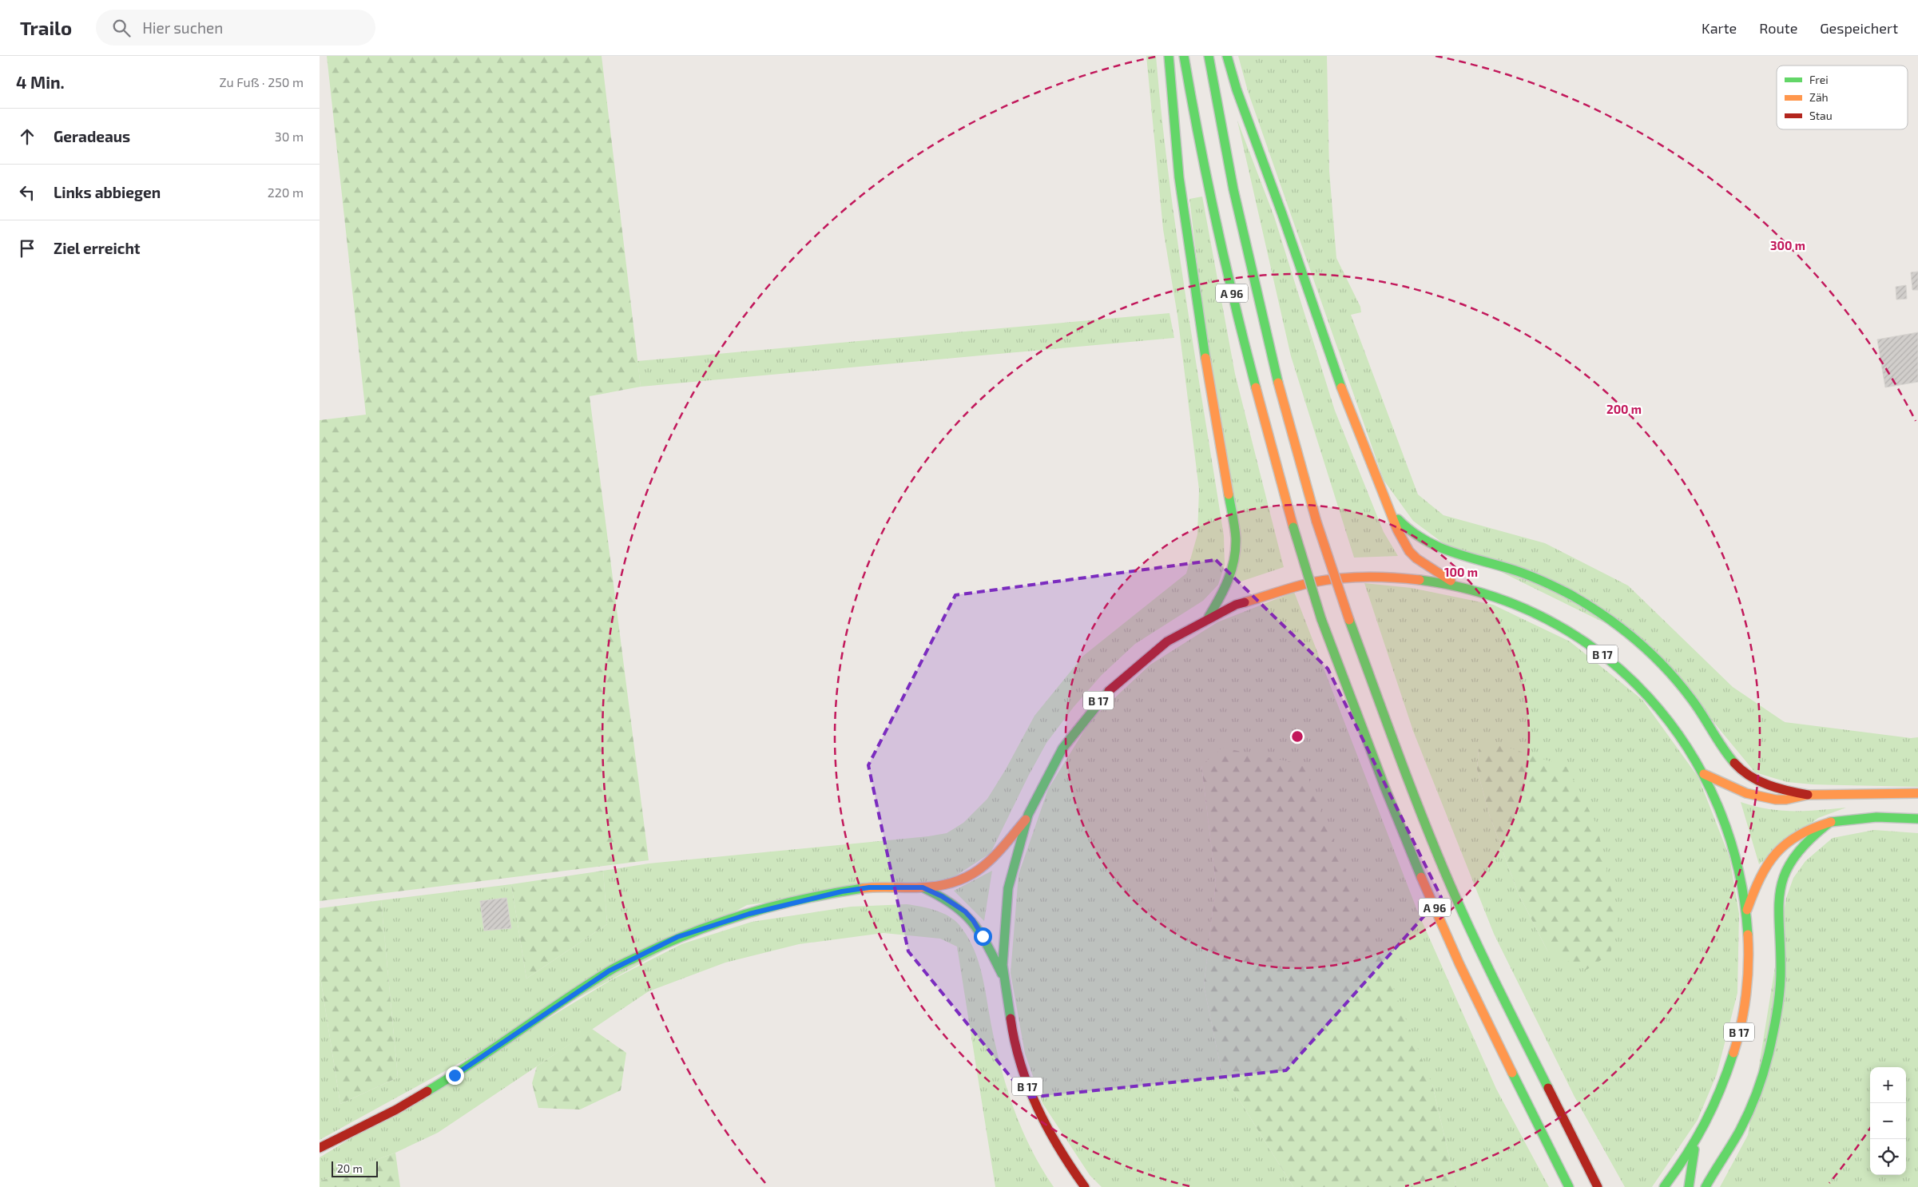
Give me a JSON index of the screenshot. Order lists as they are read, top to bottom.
{
  "streets": {
    "main road": ["A 96", "B 17"]
  },
  "legend": ["Frei", "Zäh", "Stau"],
  "scale_bar": "20 m",
  "page": {
    "header": "Trailo",
    "search": "Hier suchen",
    "nav": ["Karte", "Route", "Gespeichert"],
    "heading": ["4 Min.", "Zu Fuß · 250 m"],
    "list": [
      ["Geradeaus", "30 m"],
      ["Links abbiegen", "220 m"],
      "Ziel erreicht"
    ],
    "map_buttons": ["+", "−"],
    "scale": "20 m"
  },
  "rings": ["300 m", "200 m", "100 m"]
}
